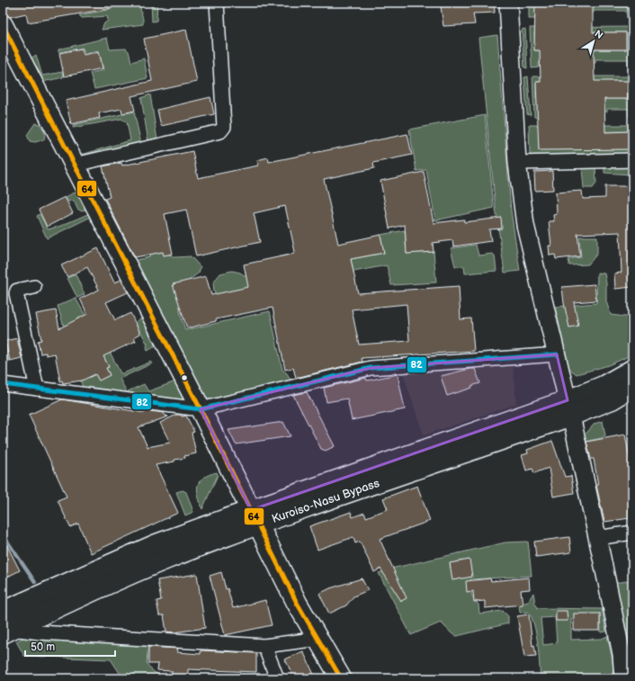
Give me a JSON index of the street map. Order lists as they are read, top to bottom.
{
  "streets": {
    "main road": ["Kuroiso-Nasu Bypass"]
  },
  "lines": ["transit line 64", "transit line 82"],
  "scale_bar": "50 m",
  "north": "top right"
}
